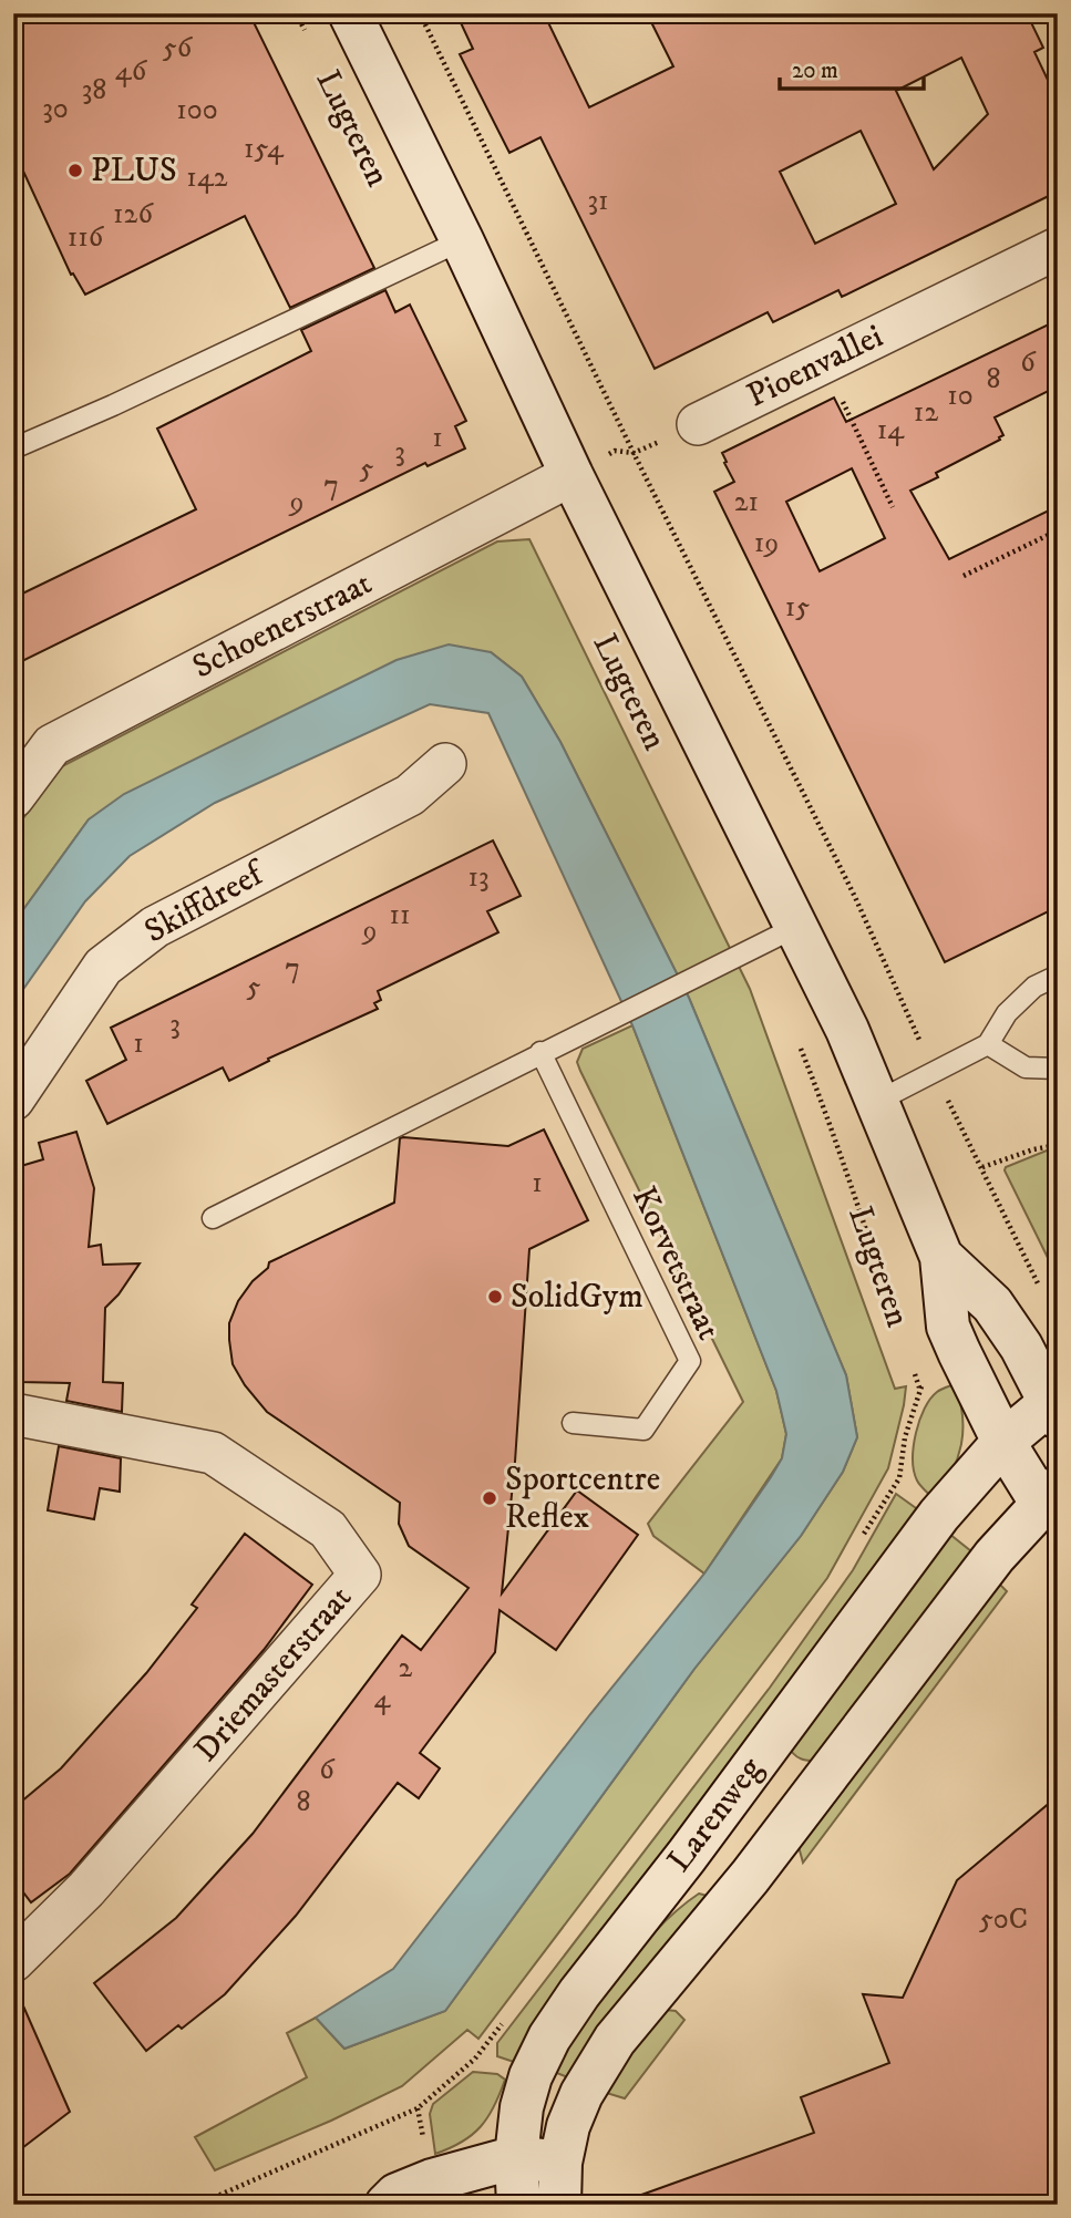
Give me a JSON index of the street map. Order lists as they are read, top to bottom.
{
  "streets": {
    "street": [
      "Lugteren",
      "Pioenvallei",
      "Schoenerstraat",
      "Skiffdreef",
      "Driemasterstraat",
      "Larenweg"
    ],
    "lane": ["Korvetstraat"]
  },
  "crossings": [
    ["Lugteren", "Schoenerstraat"],
    ["Lugteren", "Larenweg"]
  ],
  "places": ["PLUS", "SolidGym", "Sportcentre Reflex"],
  "house_numbers": [
    "56",
    "46",
    "38",
    "30",
    "100",
    "154",
    "142",
    "31",
    "126",
    "116",
    "6",
    "8",
    "10",
    "12",
    "14",
    "1",
    "3",
    "5",
    "7",
    "9",
    "21",
    "19",
    "15",
    "13",
    "11",
    "9",
    "7",
    "5",
    "3",
    "1",
    "1",
    "2",
    "4",
    "6",
    "8",
    "50C"
  ],
  "scale_bar": "20 m"
}
